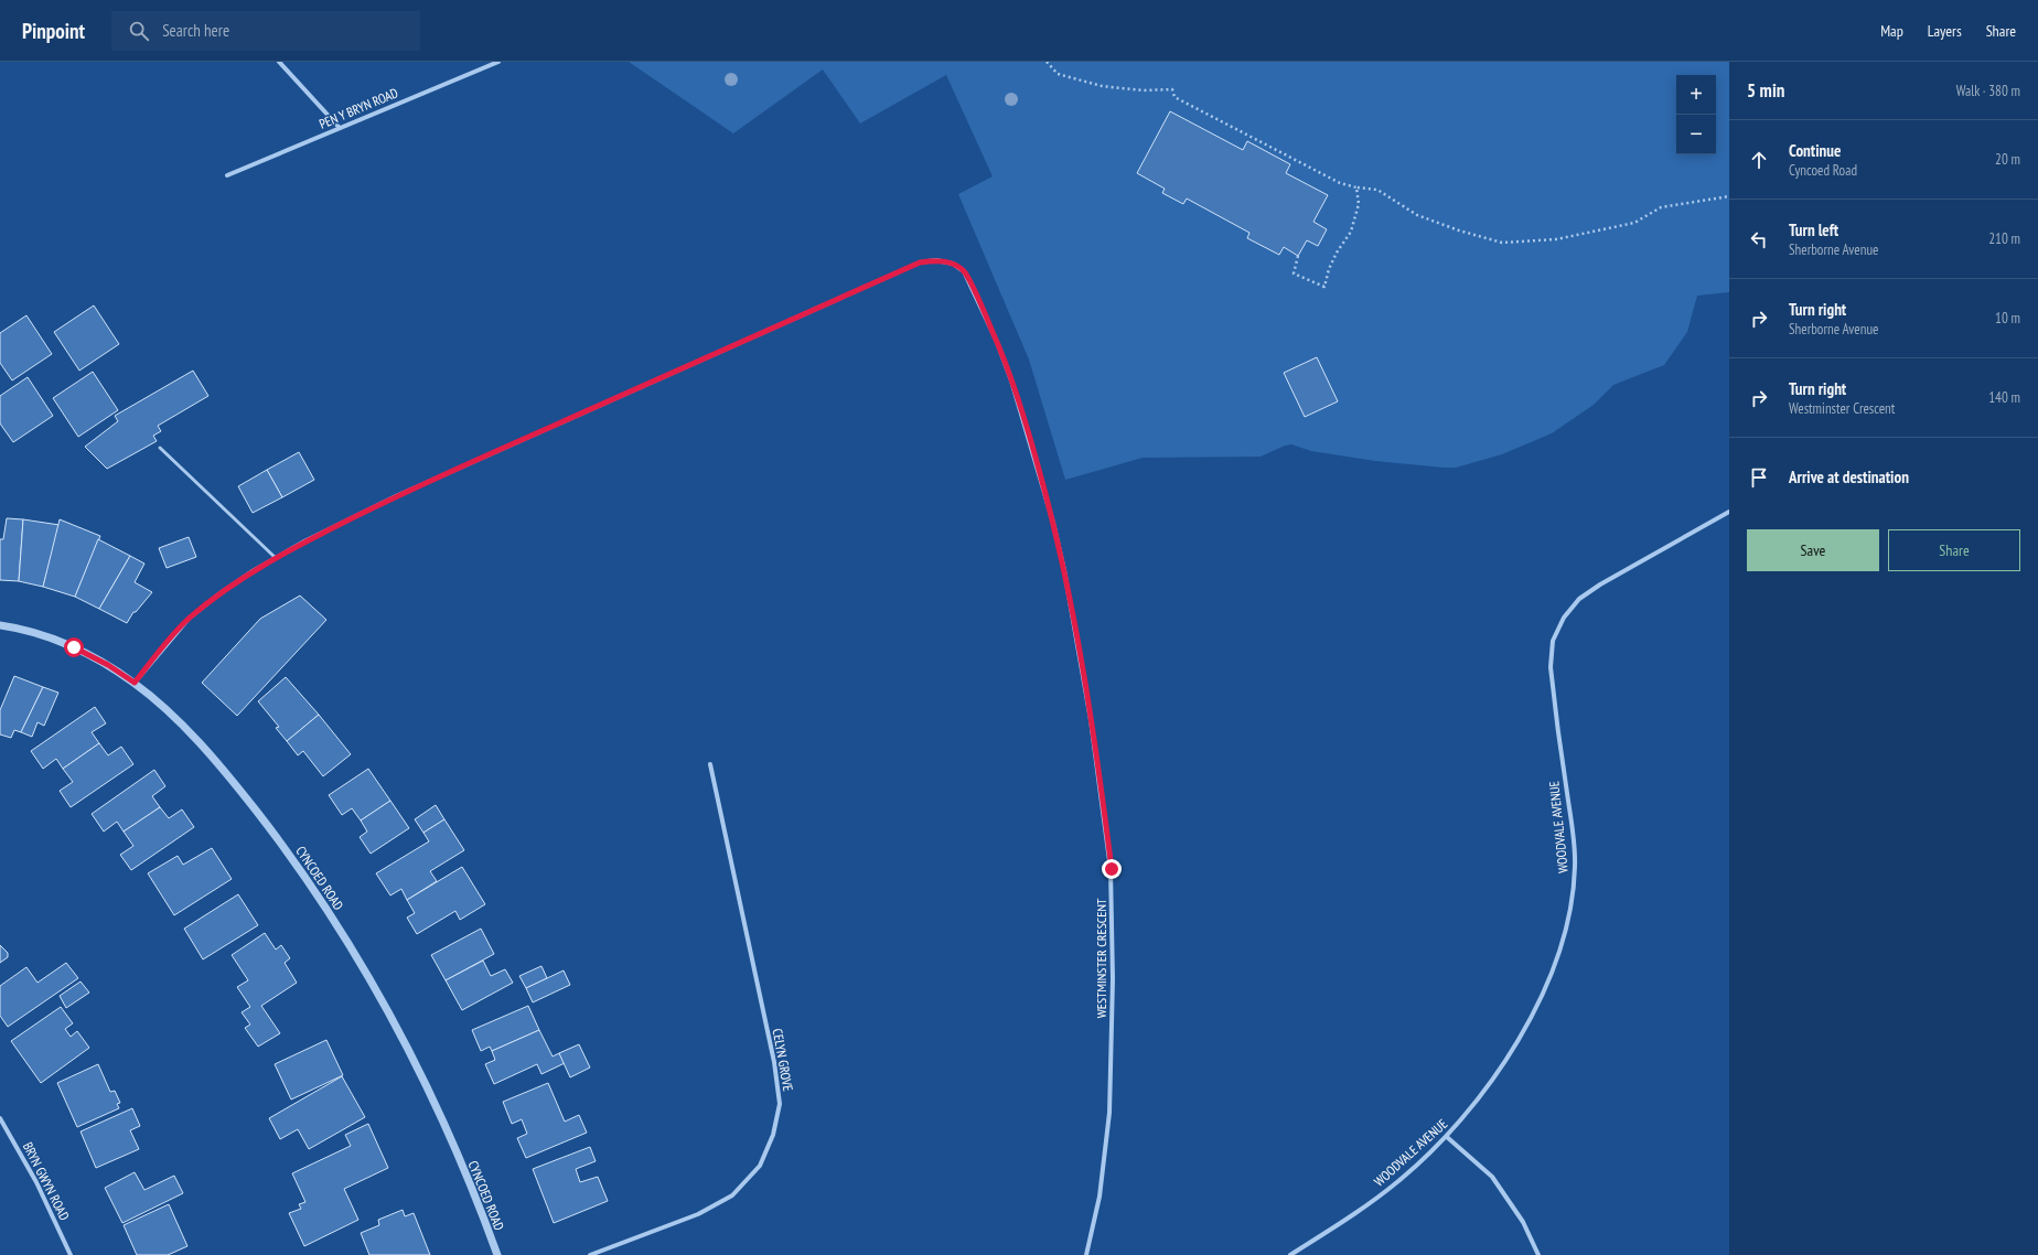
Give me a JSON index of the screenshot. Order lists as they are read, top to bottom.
{
  "streets": {
    "street": [
      "PEN Y BRYN ROAD",
      "WOODVALE AVENUE",
      "CYNCOED ROAD",
      "WESTMINSTER CRESCENT",
      "CELYN GROVE",
      "BRYN GWYN ROAD"
    ]
  },
  "page": {
    "header": "Pinpoint",
    "search": "Search here",
    "nav": ["Map", "Layers", "Share"],
    "heading": ["5 min", "Walk · 380 m"],
    "map_buttons": ["+", "−"],
    "list": [
      ["Continue", "Cyncoed Road", "20 m"],
      ["Turn left", "Sherborne Avenue", "210 m"],
      ["Turn right", "Sherborne Avenue", "10 m"],
      ["Turn right", "Westminster Crescent", "140 m"],
      "Arrive at destination"
    ],
    "buttons": ["Save", "Share"]
  }
}
